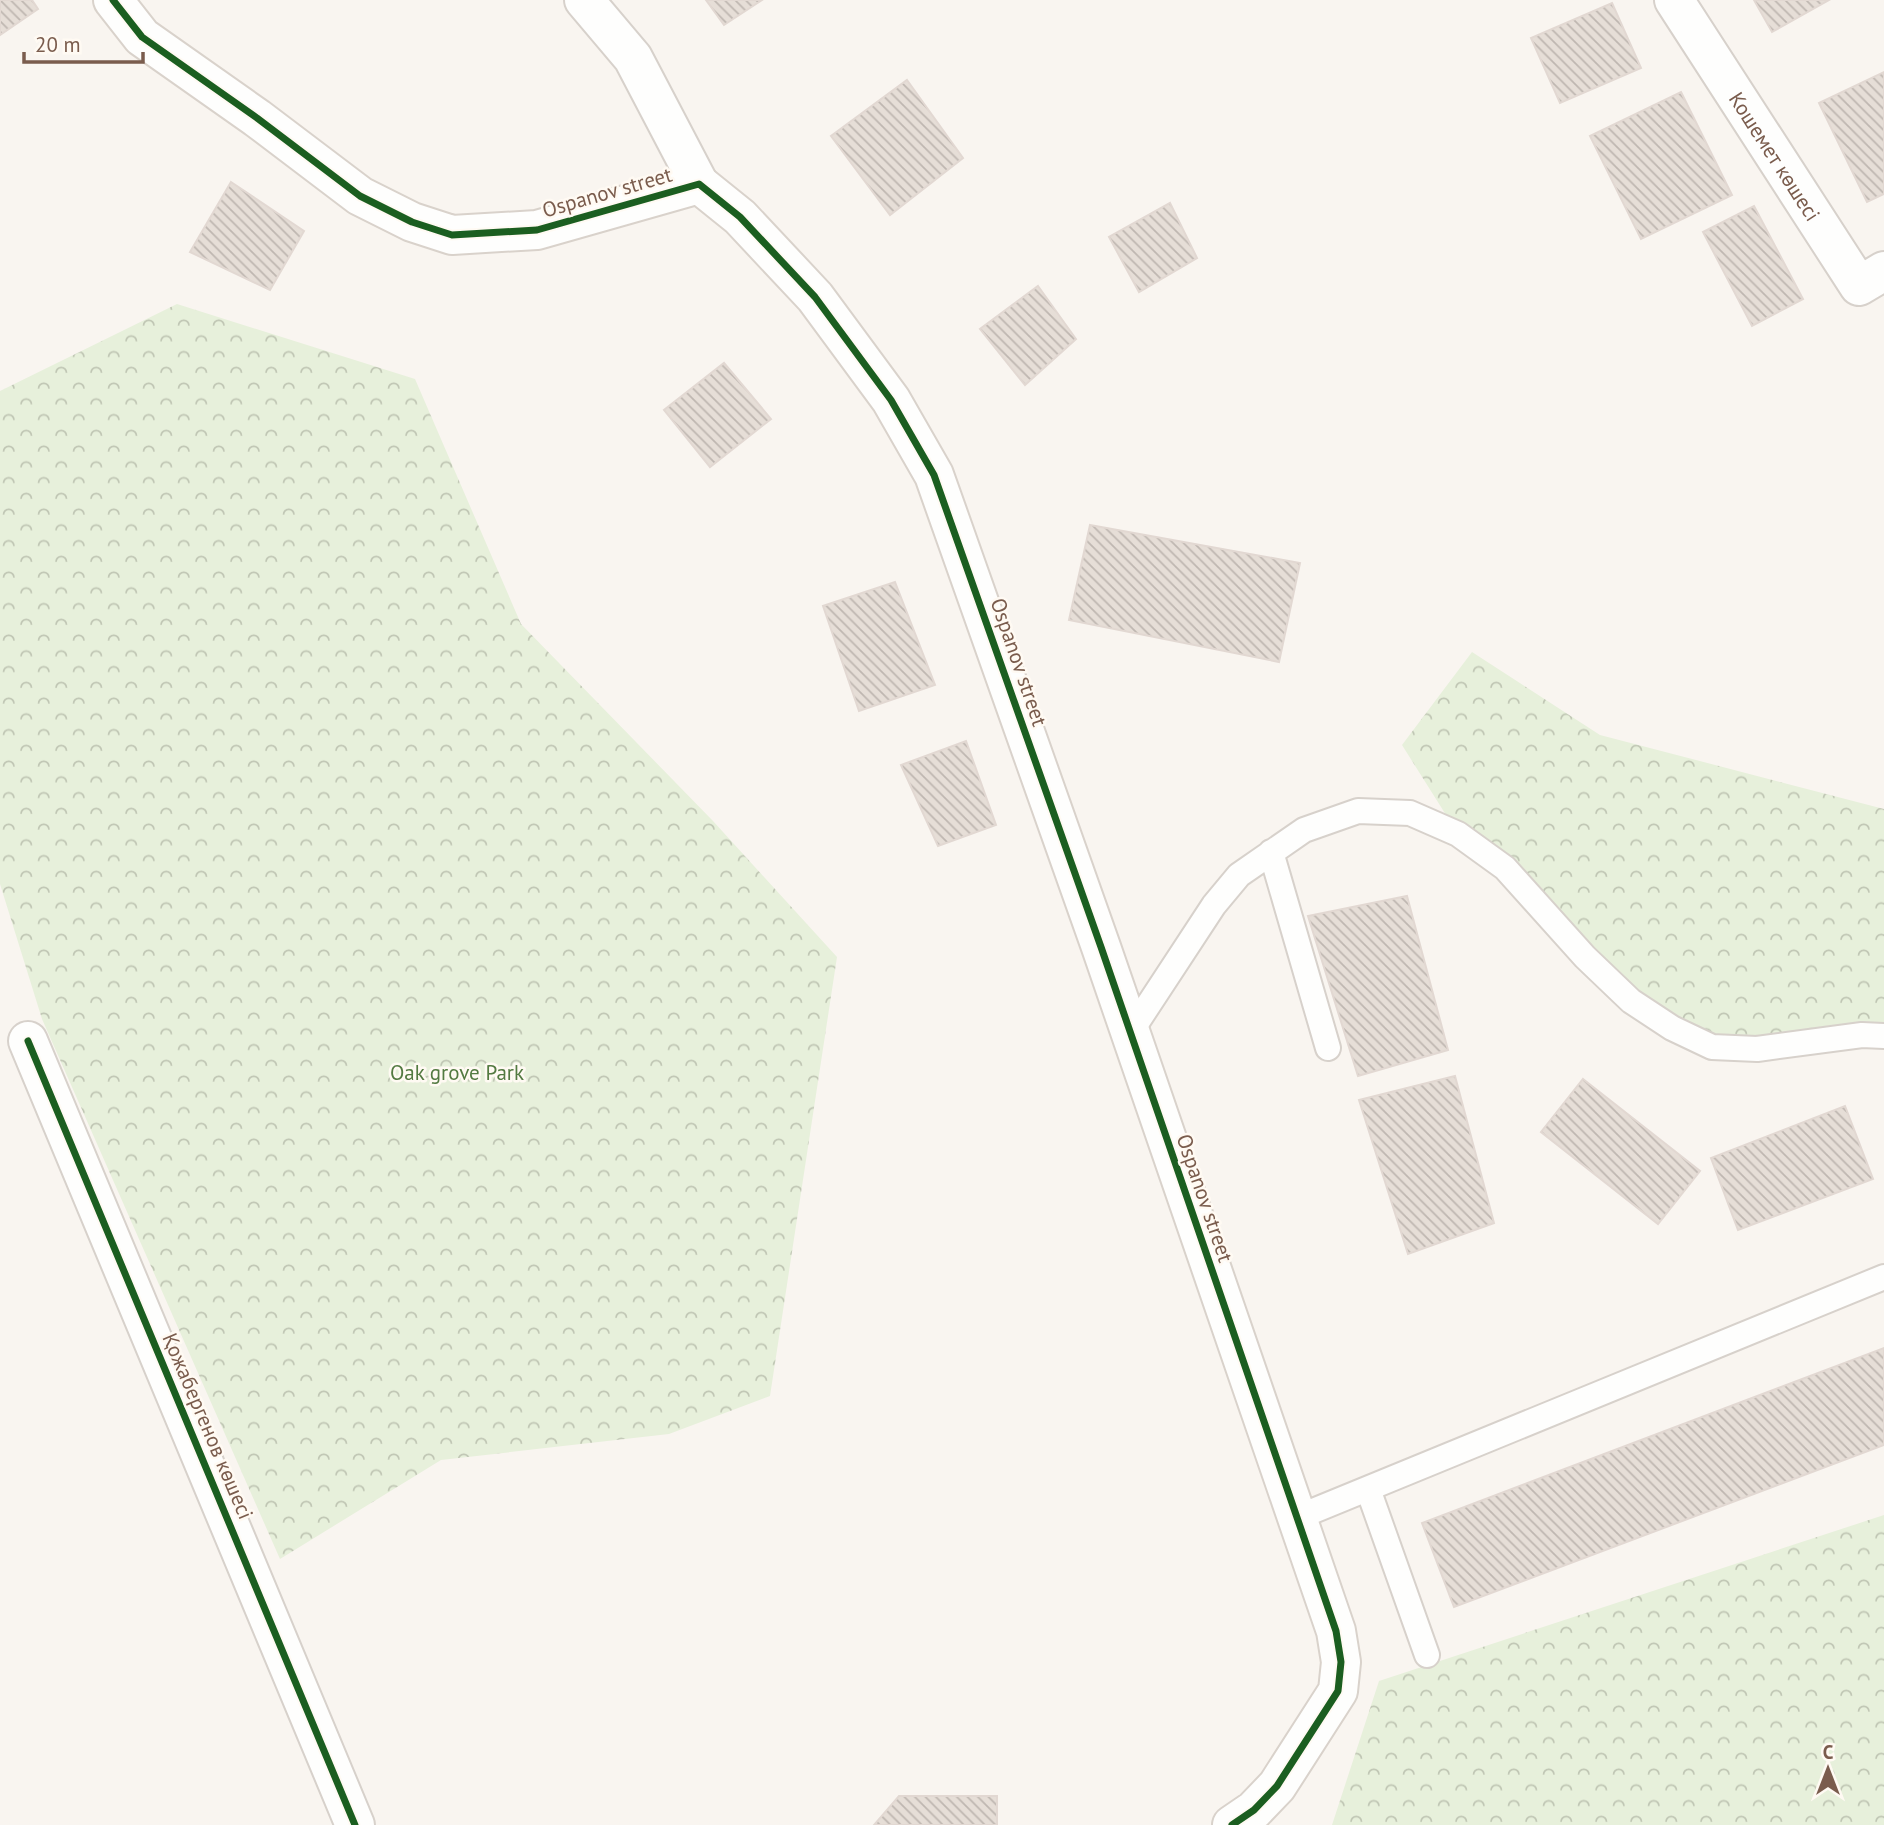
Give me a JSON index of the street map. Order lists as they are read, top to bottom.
{
  "streets": {
    "street": ["Кошемет көшесі", "Ospanov street", "Қожабергенов көшесі"]
  },
  "parks": ["Oak grove Park"],
  "scale_bar": "20 m",
  "north": "top"
}
